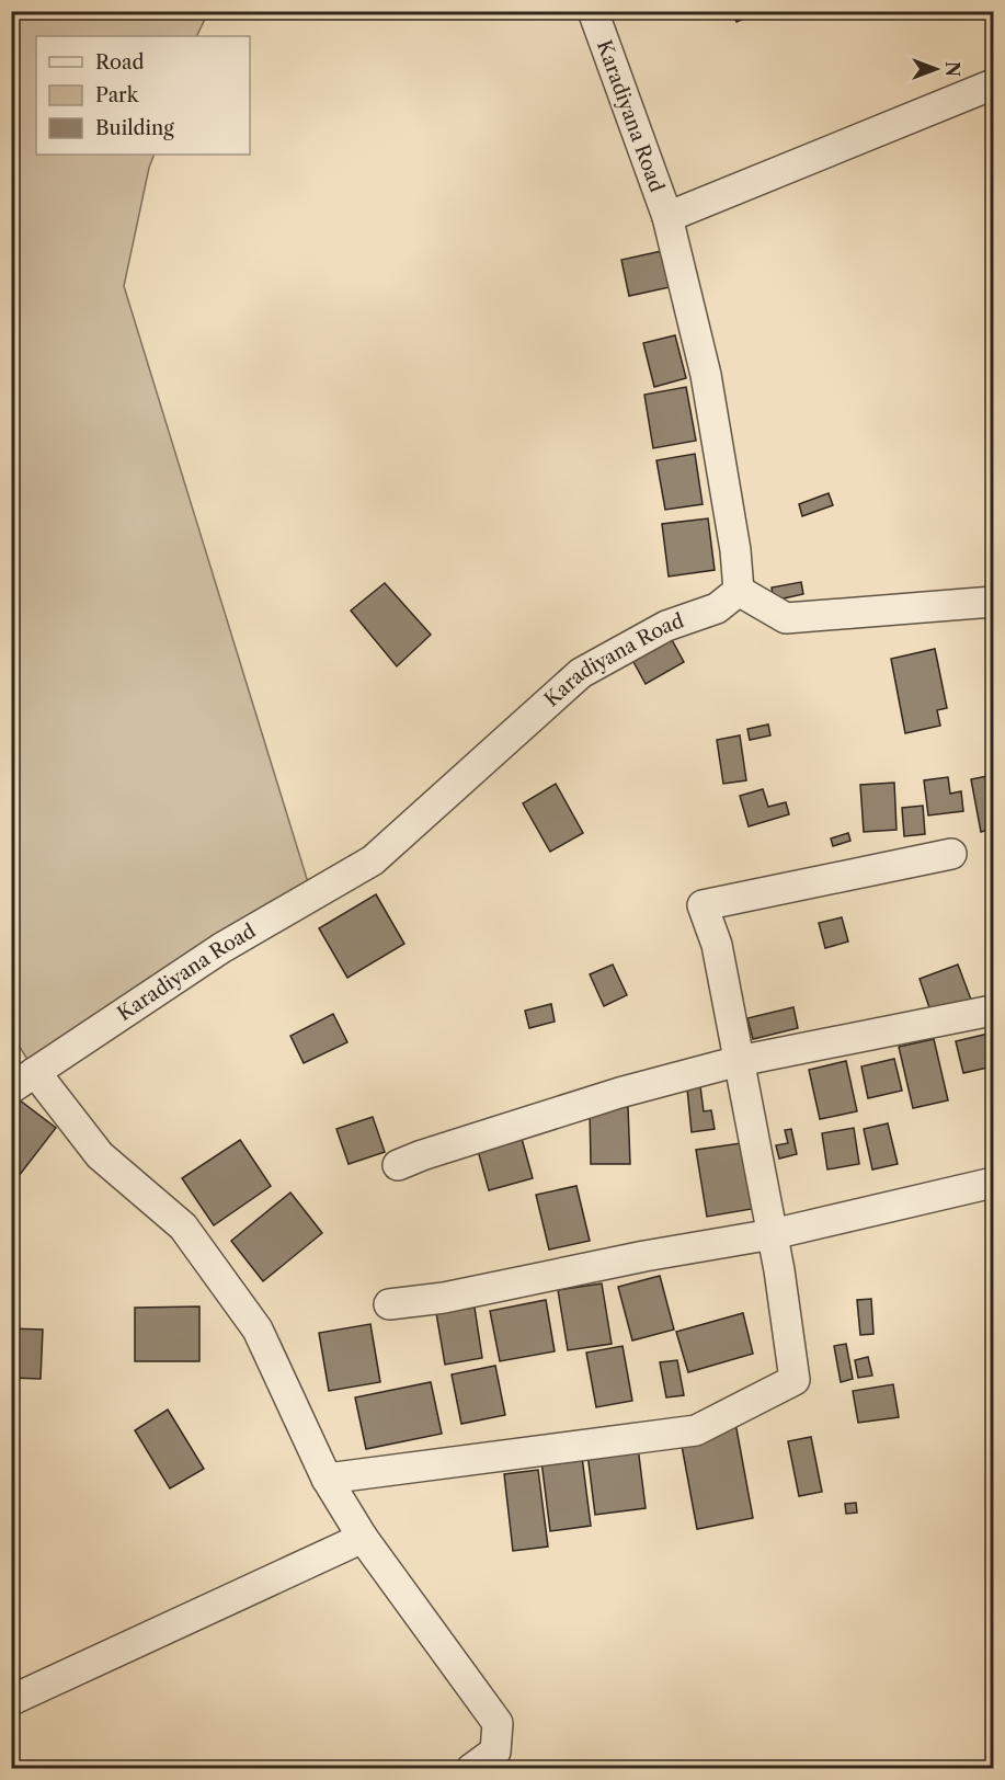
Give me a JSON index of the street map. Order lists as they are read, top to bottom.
{
  "streets": {
    "street": ["Karadiyana Road"]
  },
  "legend": ["Road", "Park", "Building"],
  "north": "right"
}
